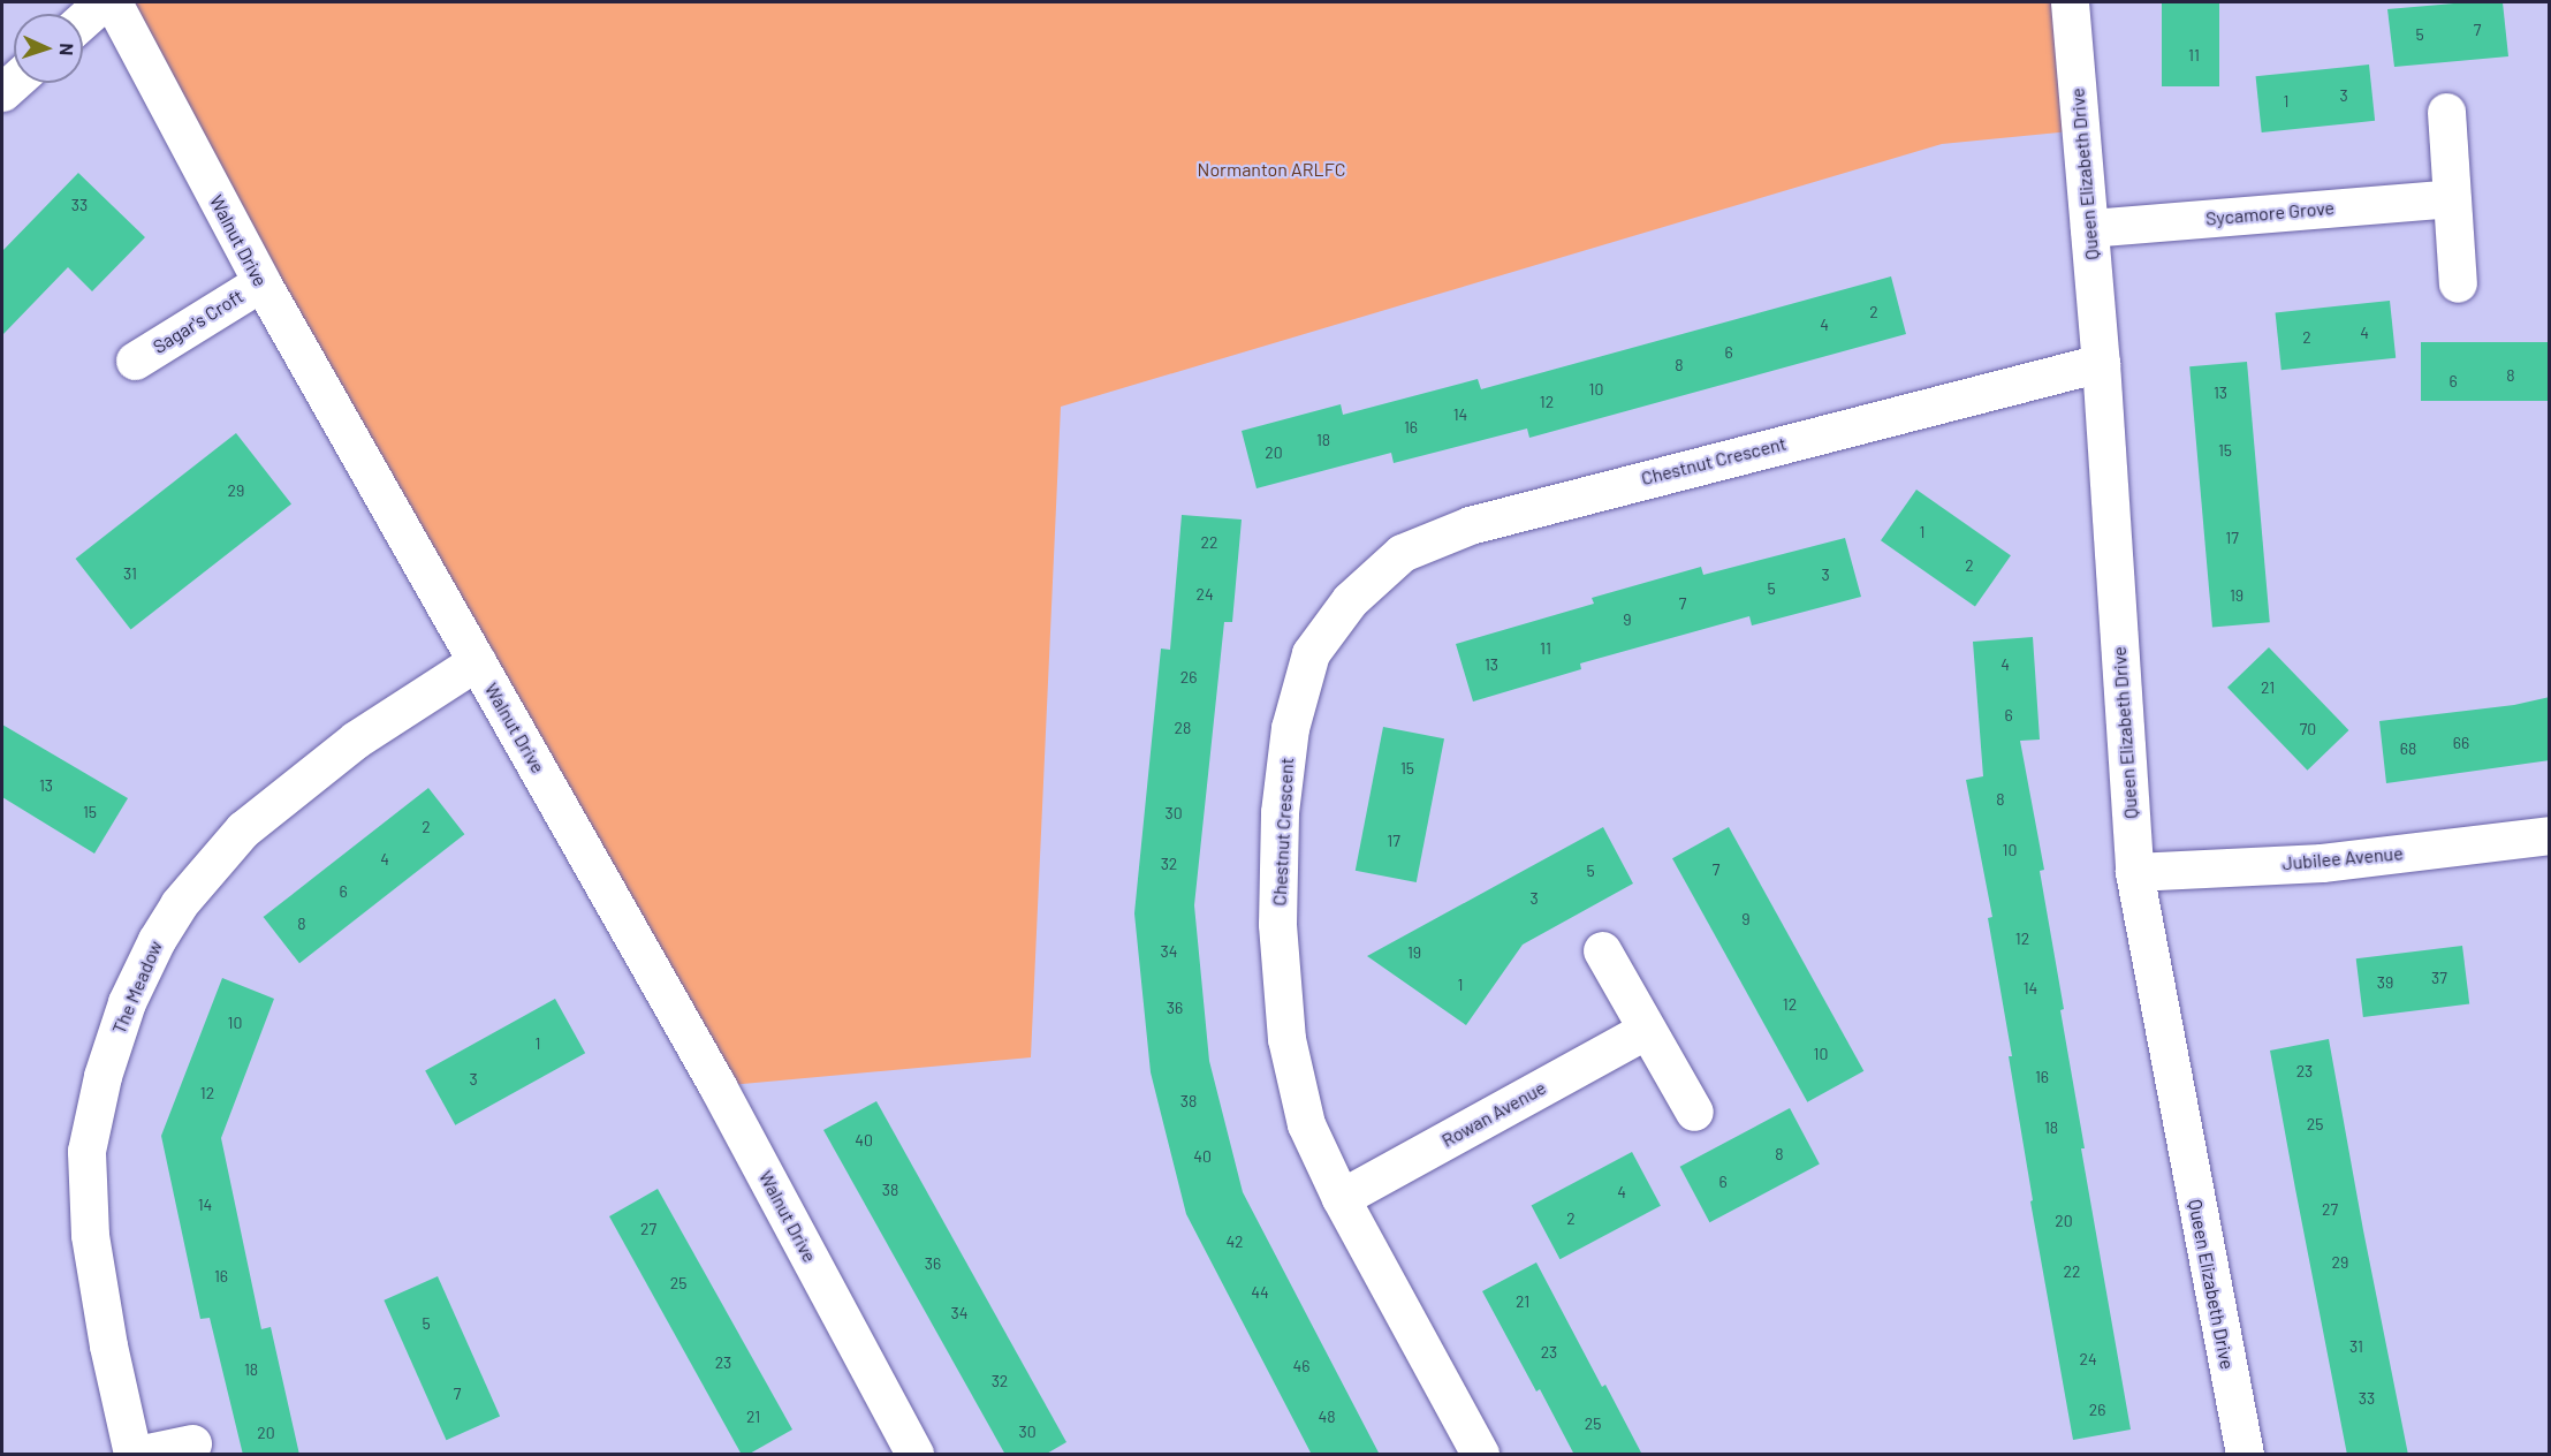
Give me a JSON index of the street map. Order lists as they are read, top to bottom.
{
  "streets": {
    "street": [
      "Queen Elizabeth Drive",
      "Sycamore Grove",
      "Walnut Drive",
      "Sagar's Croft",
      "Chestnut Crescent",
      "Jubilee Avenue",
      "The Meadow",
      "Rowan Avenue"
    ]
  },
  "crossings": [
    ["Queen Elizabeth Drive", "Sycamore Grove"],
    ["Queen Elizabeth Drive", "Chestnut Crescent"],
    ["Queen Elizabeth Drive", "Jubilee Avenue"],
    ["Walnut Drive", "Sagar's Croft"],
    ["Walnut Drive", "The Meadow"],
    ["Chestnut Crescent", "Rowan Avenue"]
  ],
  "parks": ["Normanton ARLFC"],
  "house_numbers": [
    "7",
    "5",
    "11",
    "3",
    "1",
    "33",
    "2",
    "4",
    "4",
    "2",
    "6",
    "8",
    "8",
    "6",
    "10",
    "13",
    "12",
    "14",
    "16",
    "18",
    "15",
    "20",
    "29",
    "1",
    "17",
    "22",
    "2",
    "31",
    "3",
    "5",
    "24",
    "19",
    "7",
    "9",
    "11",
    "13",
    "4",
    "26",
    "21",
    "6",
    "28",
    "70",
    "66",
    "68",
    "15",
    "13",
    "8",
    "15",
    "30",
    "2",
    "17",
    "10",
    "4",
    "32",
    "7",
    "5",
    "6",
    "3",
    "9",
    "8",
    "12",
    "34",
    "19",
    "37",
    "39",
    "1",
    "14",
    "12",
    "36",
    "10",
    "1",
    "10",
    "23",
    "16",
    "3",
    "12",
    "38",
    "25",
    "18",
    "40",
    "8",
    "40",
    "6",
    "38",
    "4",
    "14",
    "27",
    "2",
    "20",
    "27",
    "42",
    "29",
    "36",
    "22",
    "16",
    "25",
    "44",
    "21",
    "34",
    "5",
    "31",
    "23",
    "24",
    "23",
    "46",
    "18",
    "32",
    "7",
    "33",
    "26",
    "21",
    "48",
    "25",
    "30",
    "20"
  ],
  "north": "right"
}
